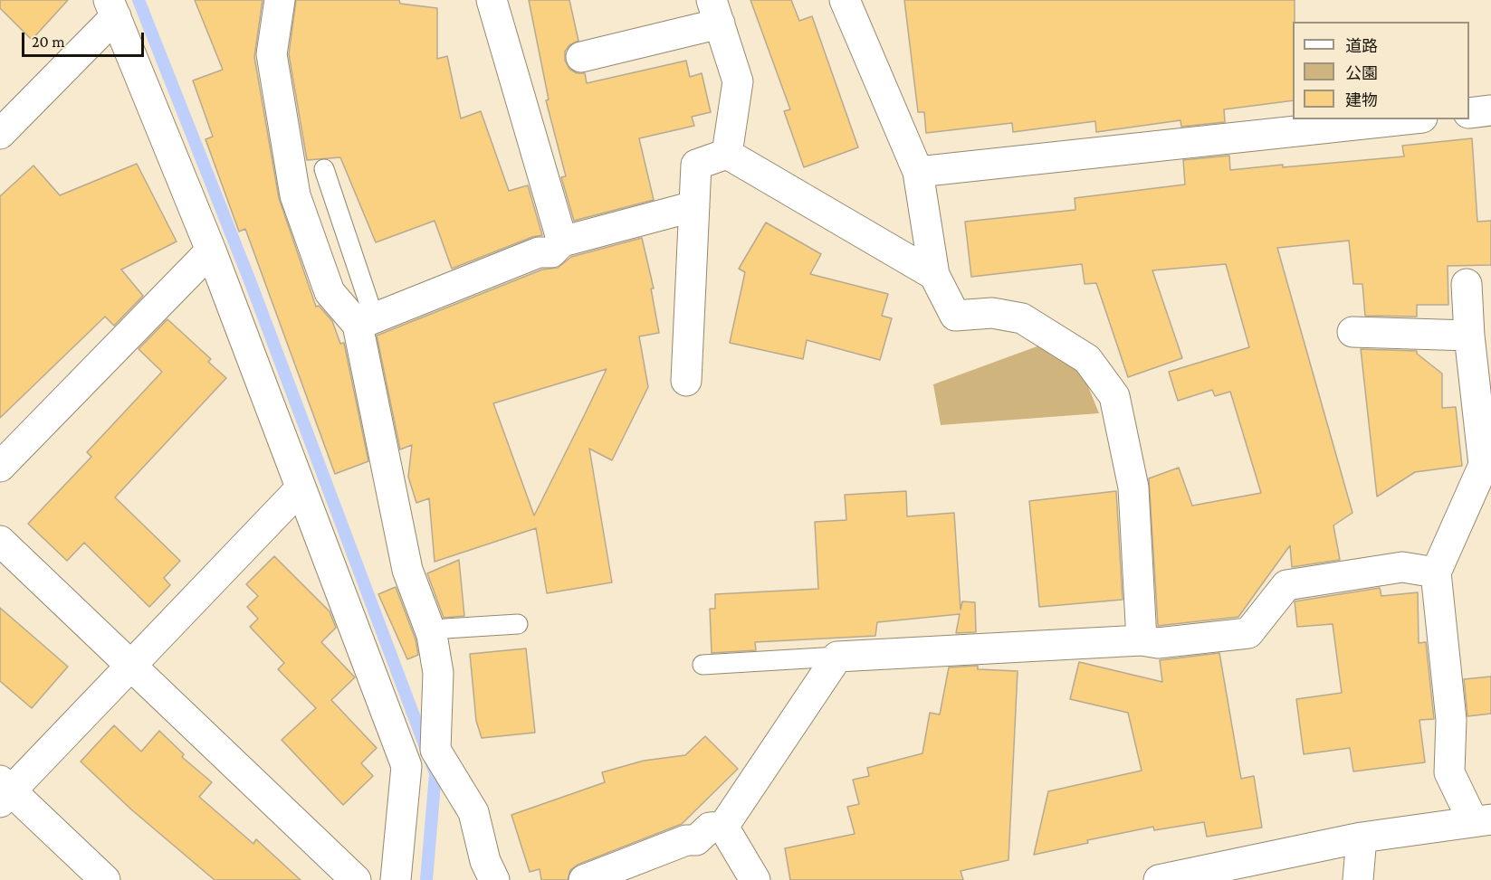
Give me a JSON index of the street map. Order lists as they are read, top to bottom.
{
  "legend": ["道路", "公園", "建物"],
  "scale_bar": "20 m"
}
